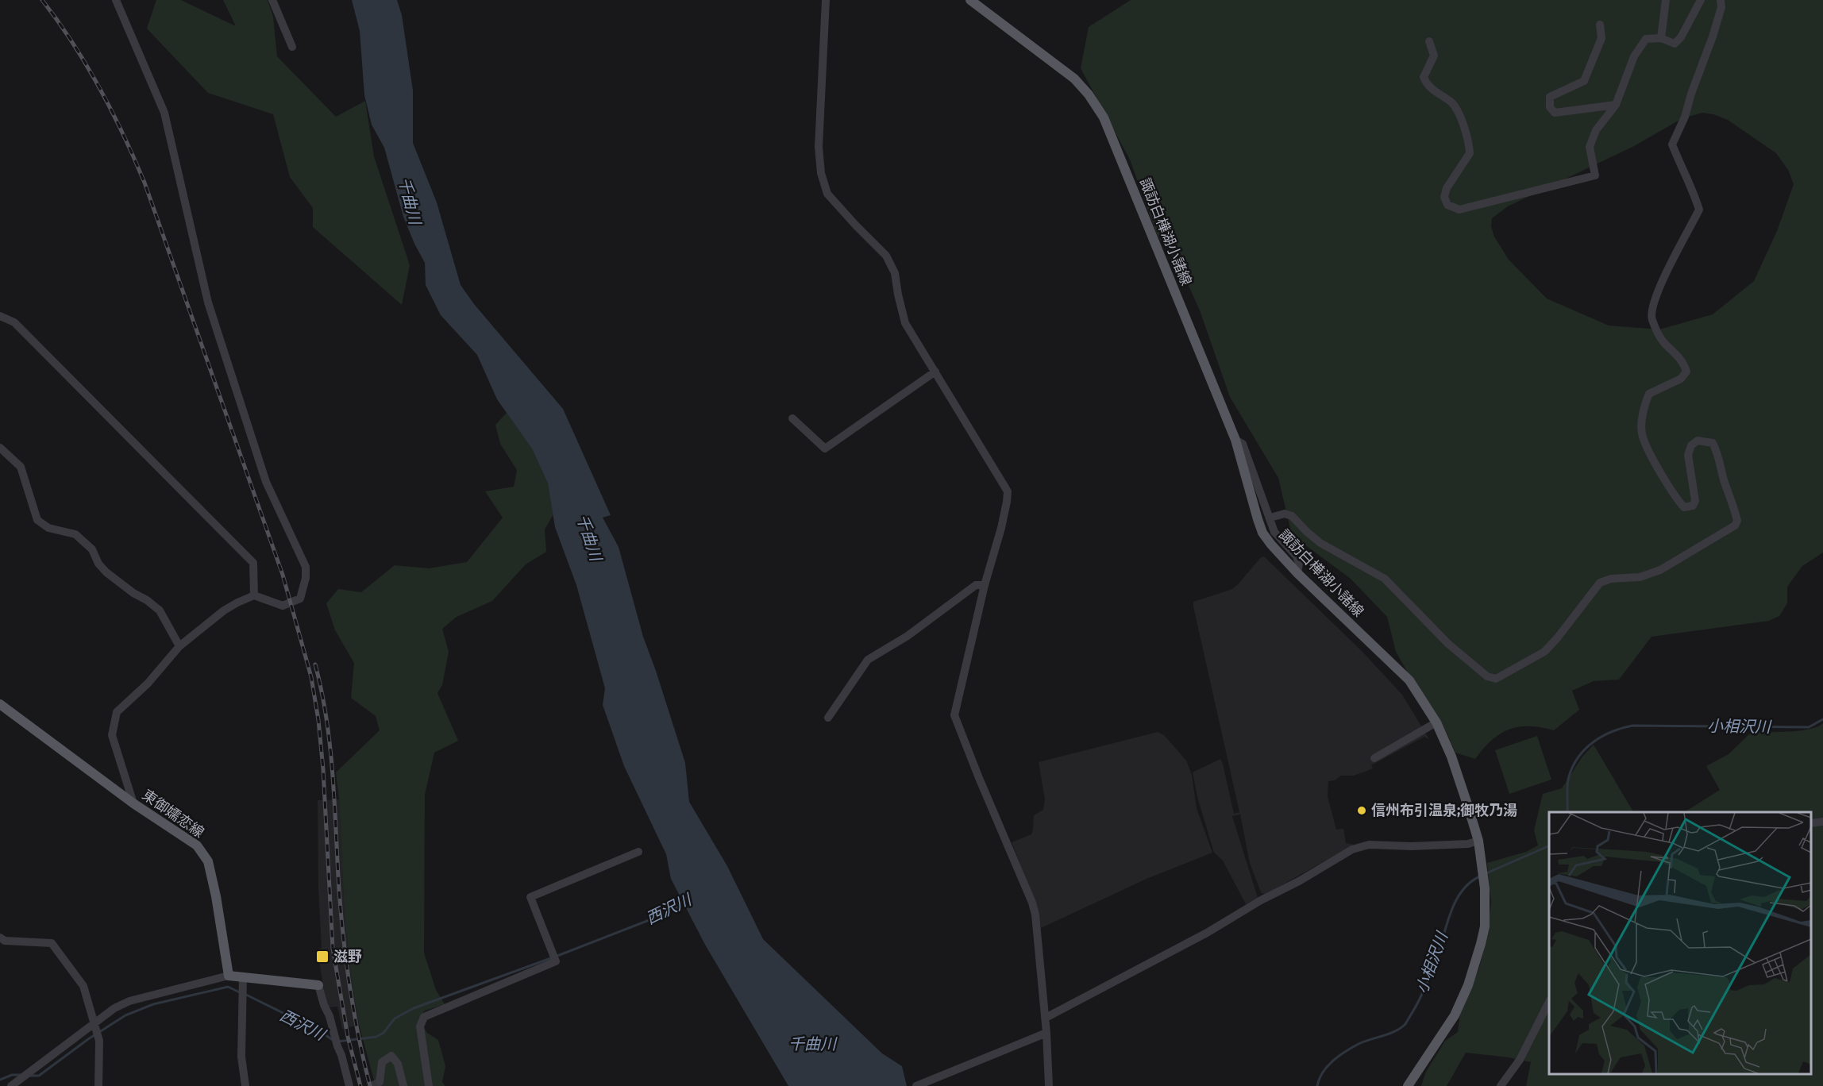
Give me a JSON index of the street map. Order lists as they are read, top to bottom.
{
  "streets": {
    "main road": ["諏訪白樺湖小諸線", "東御嬬恋線"]
  },
  "water": ["千曲川", "小相沢川", "西沢川"],
  "places": {
    "other": ["信州布引温泉;御牧乃湯"],
    "transit": ["滋野"]
  }
}
